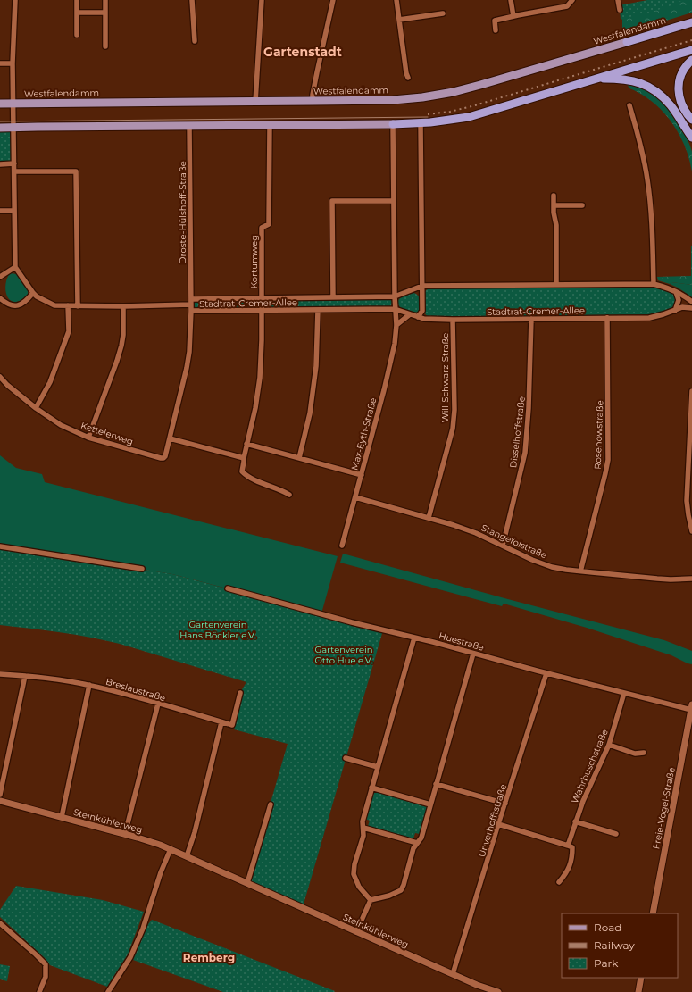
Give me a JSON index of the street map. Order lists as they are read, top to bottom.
{
  "streets": {
    "highway": ["Westfalendamm"],
    "street": [
      "Droste-Hülshoff-Straße",
      "Kortumweg",
      "Stadtrat-Cremer-Allee",
      "Will-Schwarz-Straße",
      "Disselhoffstraße",
      "Kettelerweg",
      "Max-Eyth-Straße",
      "Rosenowstraße",
      "Stangefolstraße",
      "Huestraße",
      "Breslaustraße",
      "Wahrbuschstraße",
      "Freie-Vogel-Straße",
      "Steinkühlerweg",
      "Unverhofftstraße"
    ]
  },
  "crossings": [
    ["Droste-Hülshoff-Straße", "Stadtrat-Cremer-Allee"],
    ["Kortumweg", "Stadtrat-Cremer-Allee"],
    ["Stadtrat-Cremer-Allee", "Will-Schwarz-Straße"],
    ["Stadtrat-Cremer-Allee", "Disselhoffstraße"],
    ["Stadtrat-Cremer-Allee", "Max-Eyth-Straße"],
    ["Stadtrat-Cremer-Allee", "Rosenowstraße"],
    ["Will-Schwarz-Straße", "Stangefolstraße"],
    ["Disselhoffstraße", "Stangefolstraße"],
    ["Max-Eyth-Straße", "Stangefolstraße"],
    ["Rosenowstraße", "Stangefolstraße"],
    ["Huestraße", "Wahrbuschstraße"],
    ["Huestraße", "Freie-Vogel-Straße"],
    ["Huestraße", "Unverhofftstraße"],
    ["Steinkühlerweg", "Unverhofftstraße"]
  ],
  "districts": ["Gartenstadt", "Remberg"],
  "parks": ["Gartenverein Hans Böckler e.V.", "Gartenverein Otto Hue e.V."],
  "legend": ["Road", "Railway", "Park"]
}
